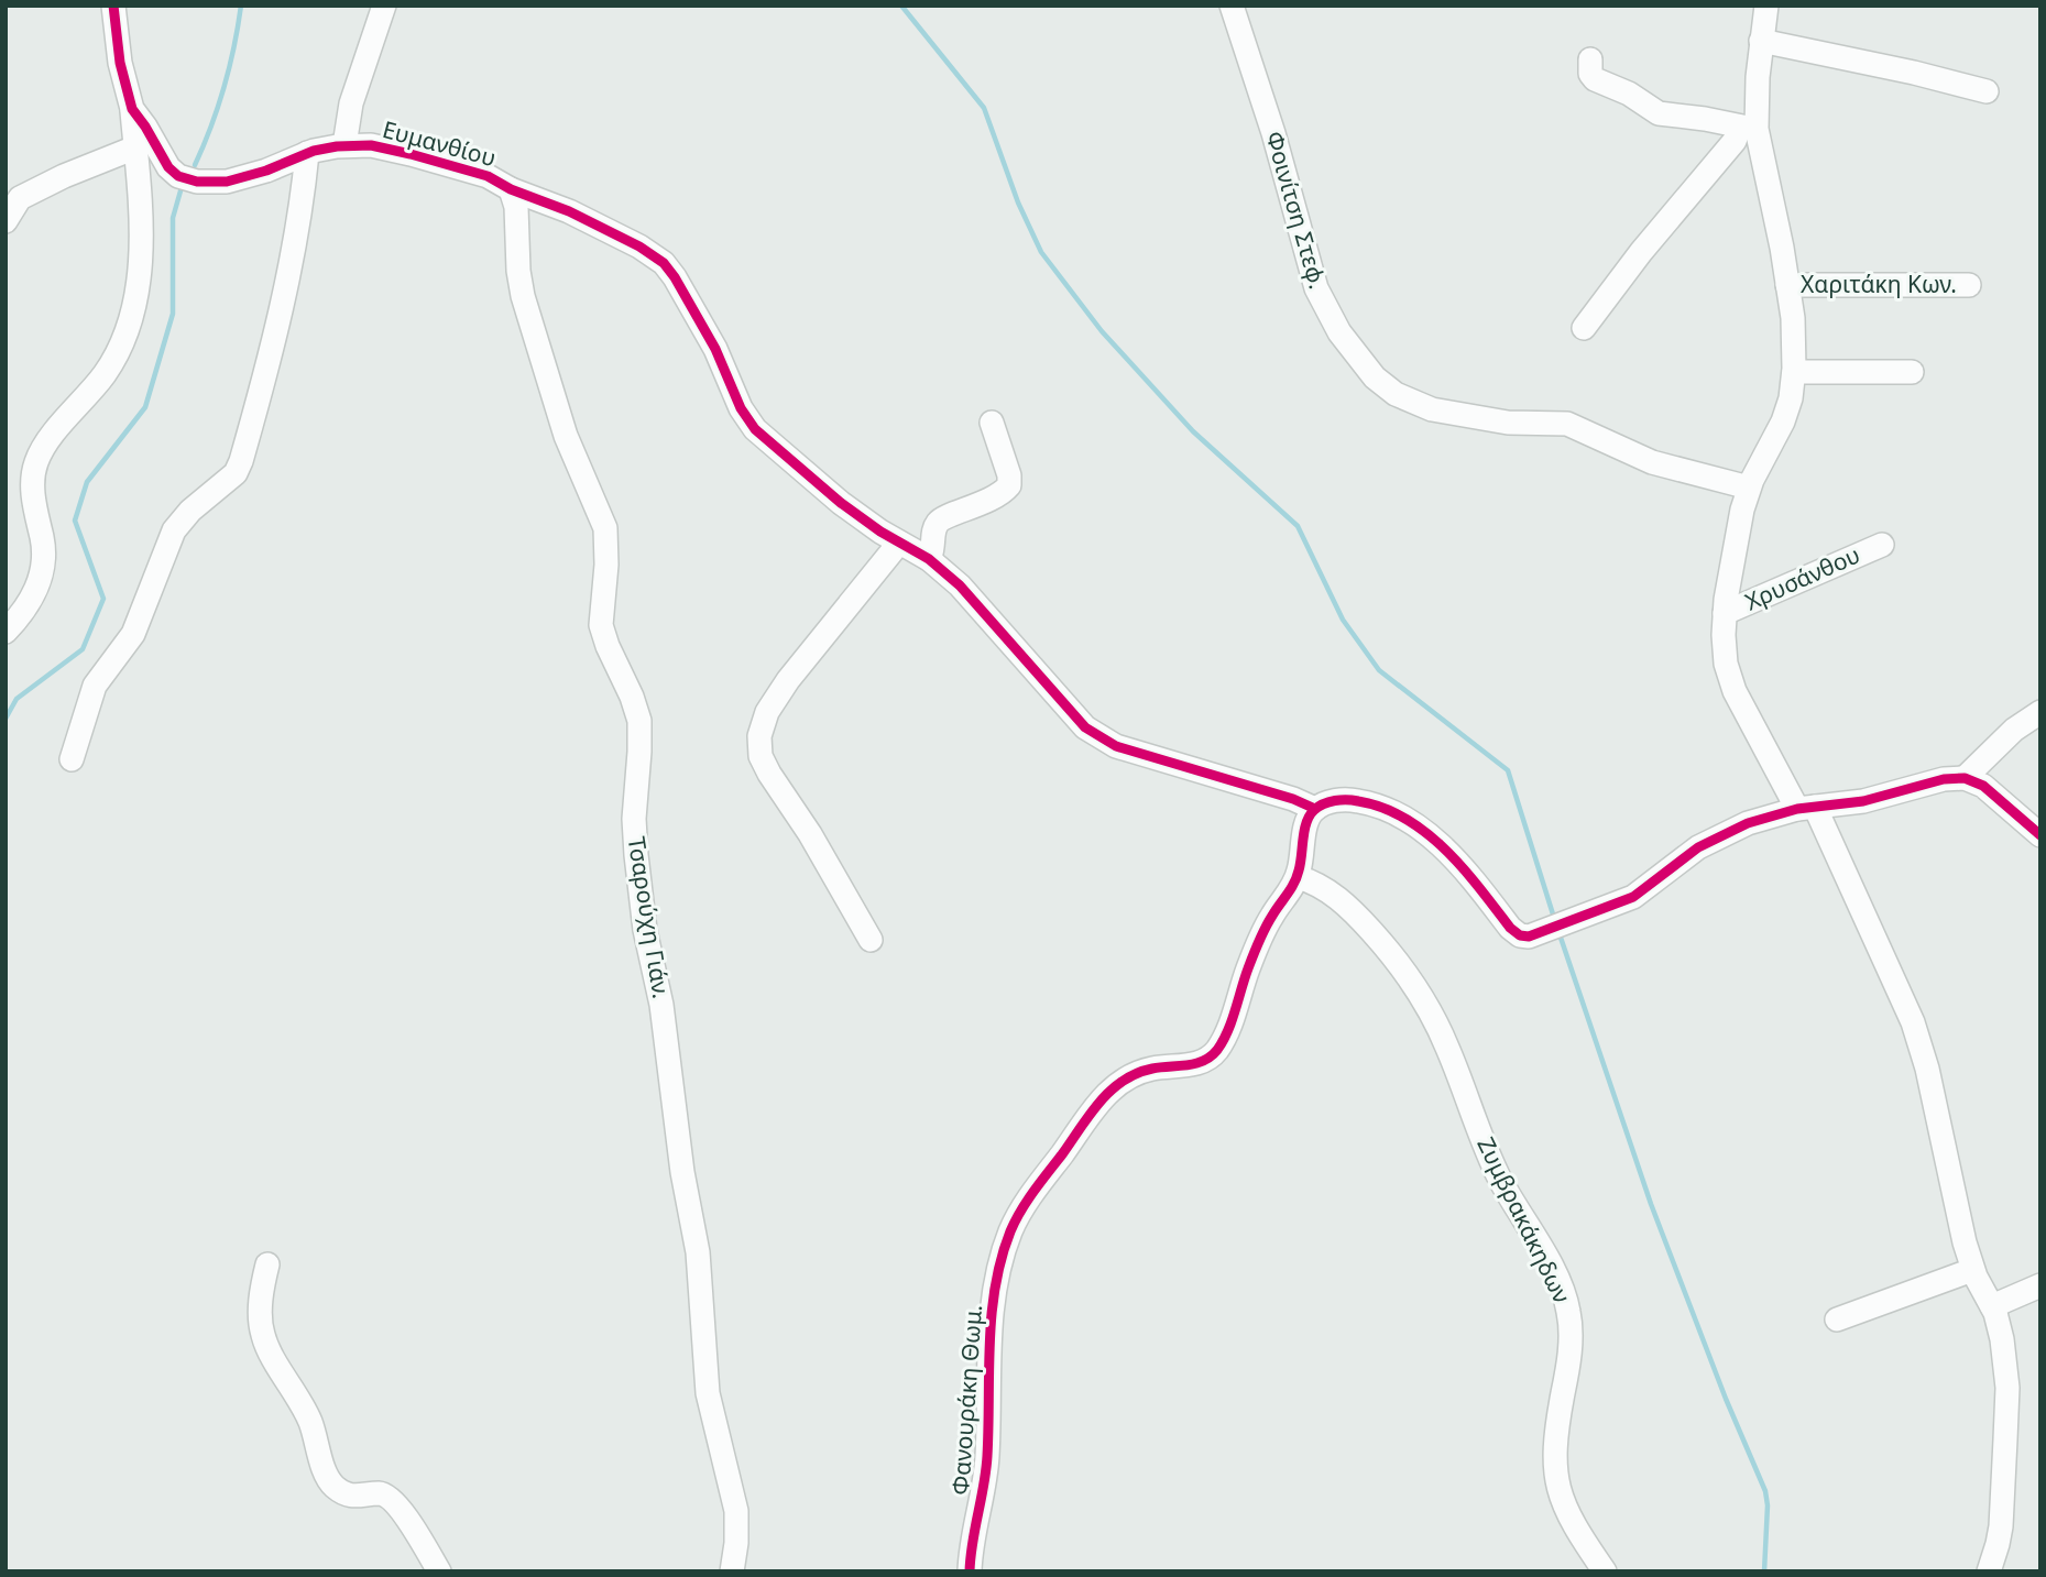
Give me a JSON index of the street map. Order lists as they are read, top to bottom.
{
  "streets": {
    "street": [
      "Ευμανθίου",
      "Φοινίτση Στεφ.",
      "Χαριτάκη Κων.",
      "Χρυσάνθου",
      "Τσαρούχη Γιάν.",
      "Ζυμβρακάκηδων",
      "Φανουράκη Θωμ."
    ]
  },
  "crossings": [
    ["Ευμανθίου", "Τσαρούχη Γιάν."],
    ["Ευμανθίου", "Φανουράκη Θωμ."],
    ["Ζυμβρακάκηδων", "Φανουράκη Θωμ."]
  ]
}
